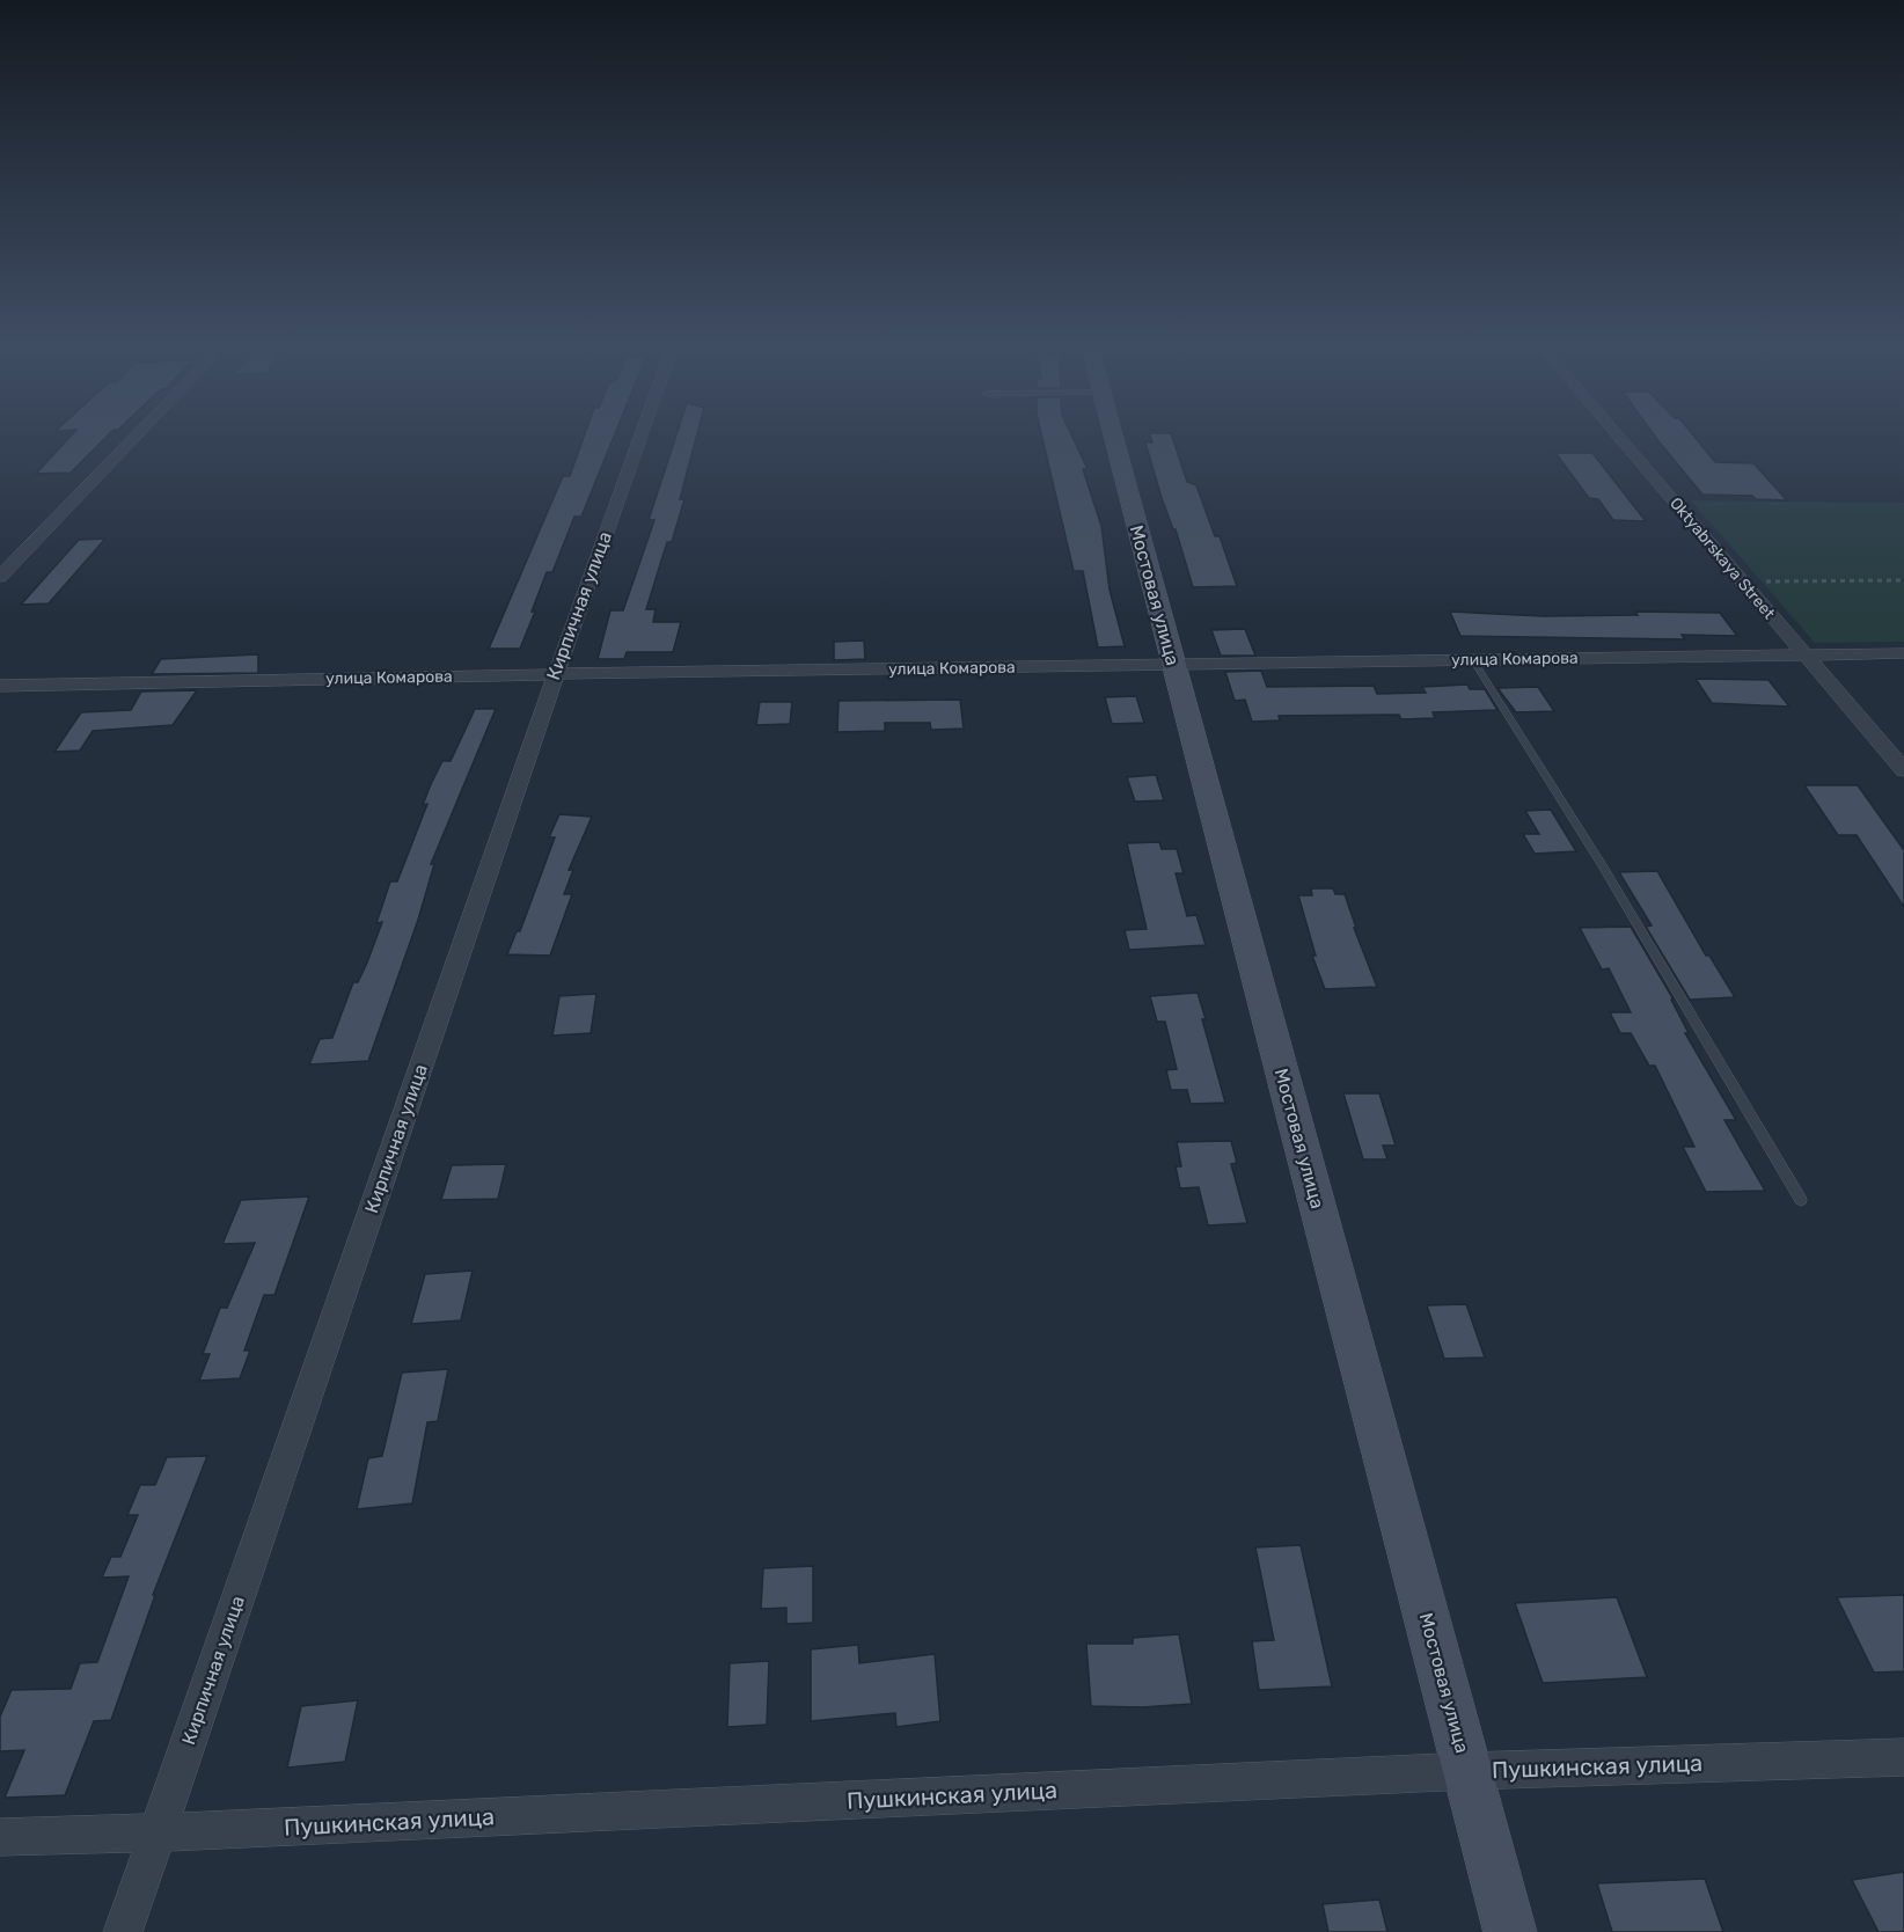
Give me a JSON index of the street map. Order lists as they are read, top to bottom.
{
  "streets": {
    "street": [
      "Oktyabrskaya Street",
      "Мостовая улица",
      "Кирпичная улица",
      "улица Комарова",
      "Пушкинская улица"
    ]
  },
  "crossings": [
    ["Oktyabrskaya Street", "улица Комарова"],
    ["Мостовая улица", "улица Комарова"],
    ["Мостовая улица", "Пушкинская улица"],
    ["Кирпичная улица", "улица Комарова"],
    ["Кирпичная улица", "Пушкинская улица"]
  ]
}
